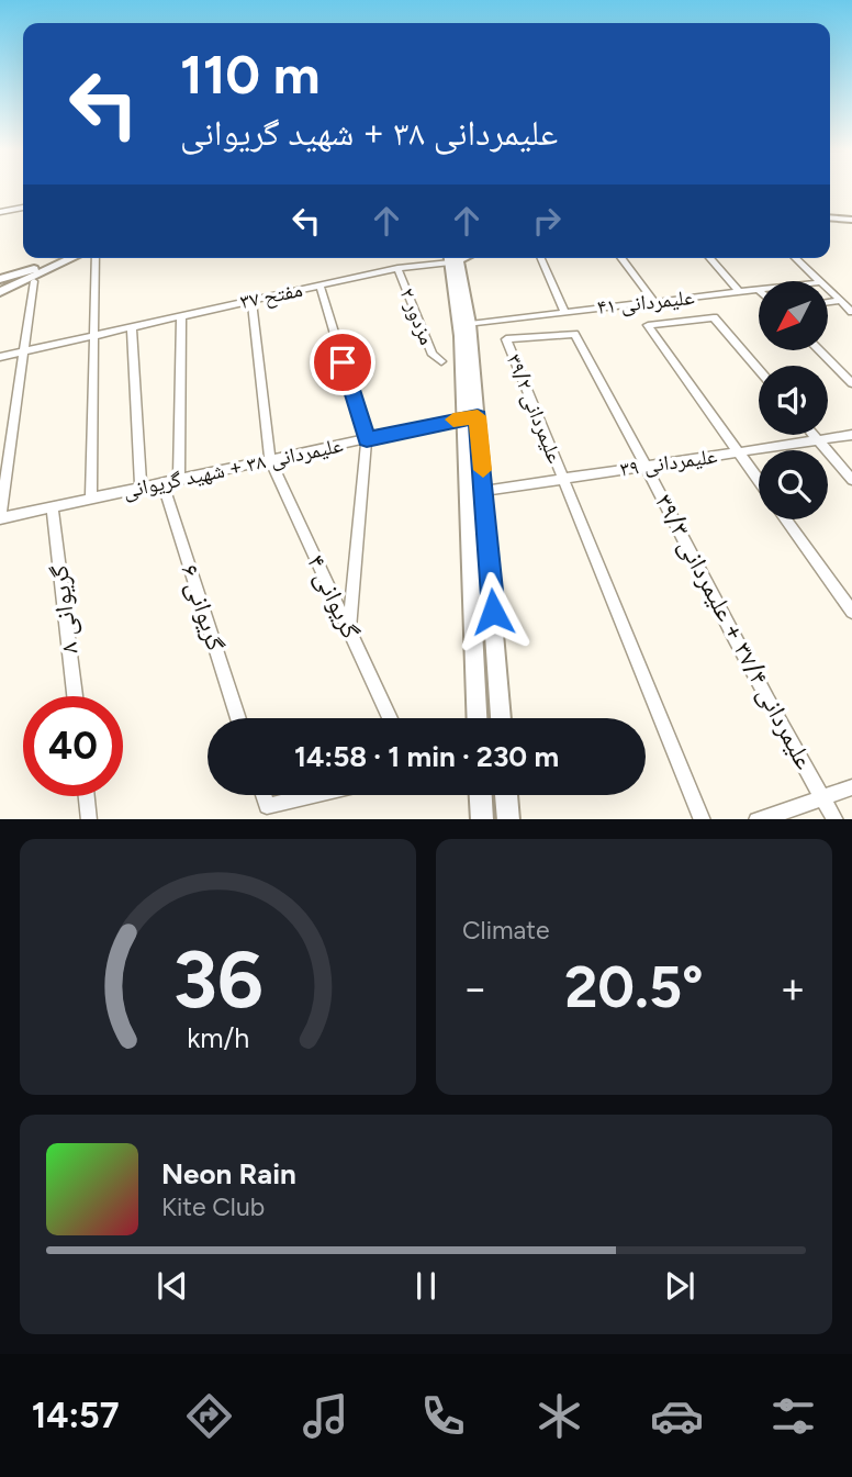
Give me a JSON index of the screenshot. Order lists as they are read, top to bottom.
{
  "streets": {
    "street": [
      "مفتح ۳۷",
      "علیمردانی ۴۱",
      "مزدور ۲",
      "علیمردانی ۳۹/۲",
      "علیمردانی ۳۹",
      "علیمردانی ۳۸ + شهید گریوانی",
      "گریوانی ۴",
      "گریوانی ۶",
      "گریوانی ۸",
      "علیمردانی ۳۷/۴ + علیمردانی ۳۹/۳"
    ]
  },
  "crossings": [
    ["مفتح ۳۷", "مزدور ۲"],
    ["مفتح ۳۷", "گریوانی ۴"],
    ["علیمردانی ۳۹/۲", "علیمردانی ۳۹"],
    ["علیمردانی ۳۹/۲", "علیمردانی ۳۷/۴ + علیمردانی ۳۹/۳"],
    ["علیمردانی ۳۹", "علیمردانی ۳۷/۴ + علیمردانی ۳۹/۳"],
    ["علیمردانی ۳۸ + شهید گریوانی", "گریوانی ۴"],
    ["علیمردانی ۳۸ + شهید گریوانی", "گریوانی ۶"],
    ["علیمردانی ۳۸ + شهید گریوانی", "گریوانی ۸"]
  ],
  "north": "bottom left",
  "page": {
    "turn": ["110 m", "علیمردانی ۳۸ + شهید گریوانی"],
    "limit": "40",
    "trip": "14:58 · 1 min · 230 m",
    "tile": "Climate",
    "heat": ["−", "20.5°", "+"],
    "song": ["Neon Rain", "Kite Club"],
    "tabs": "14:57",
    "gauge": ["36", "km/h"]
  }
}
